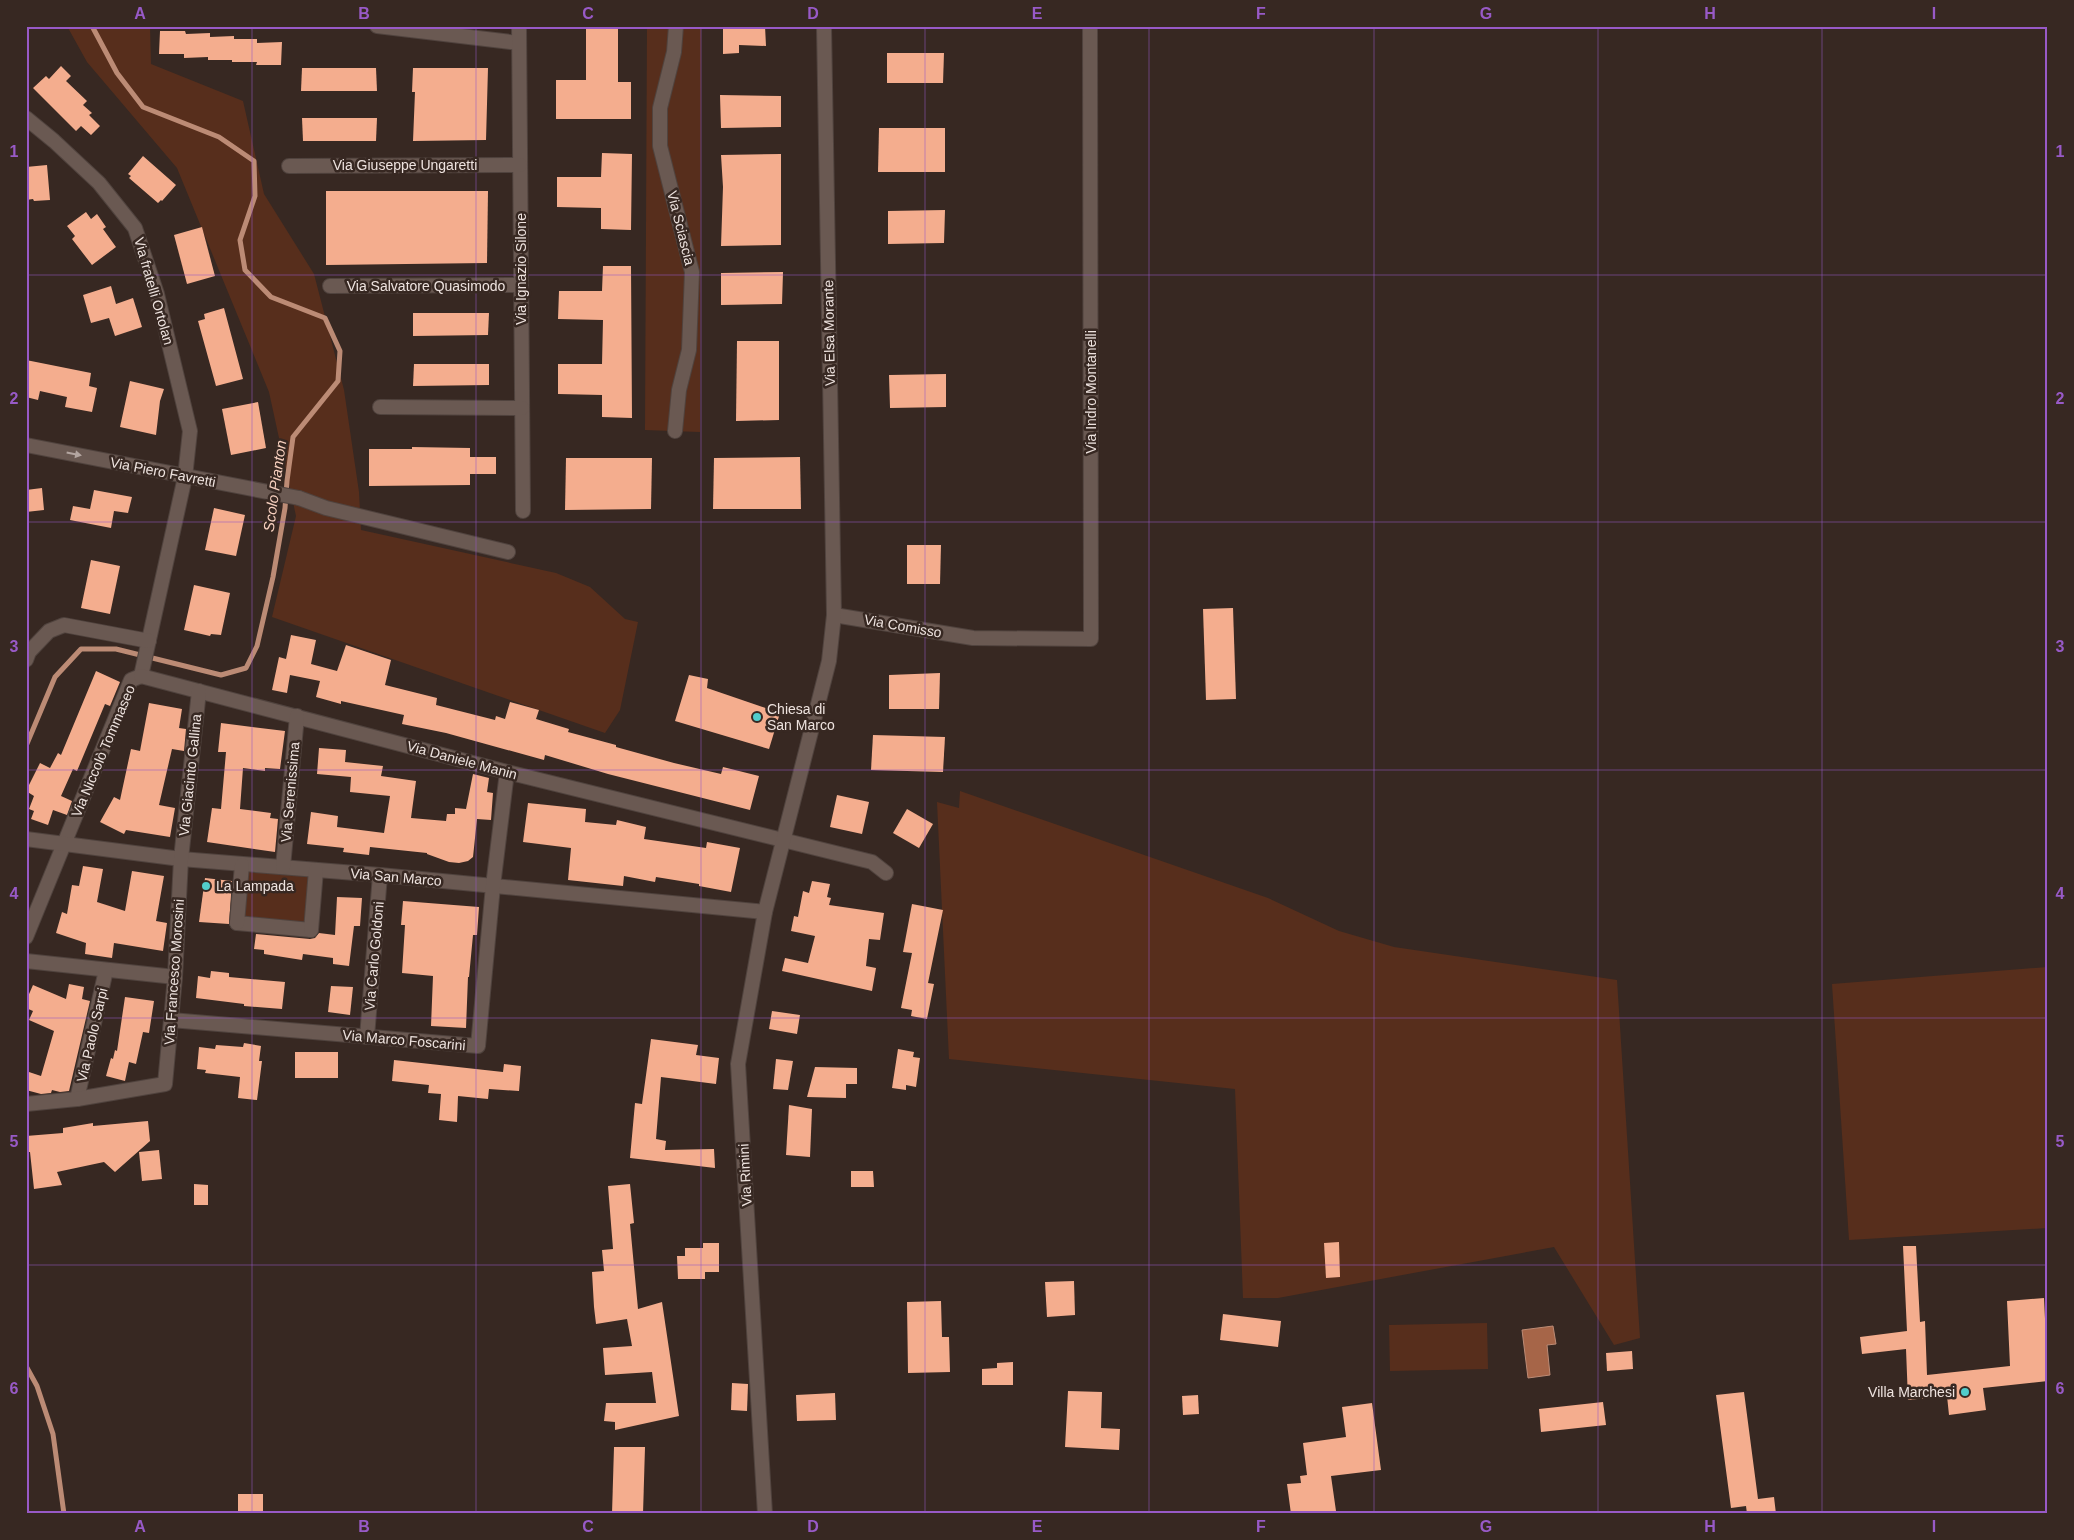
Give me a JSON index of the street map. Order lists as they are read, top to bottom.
{
  "streets": {
    "street": [
      "Via Giuseppe Ungaretti",
      "Via Sciascia",
      "Via Ignazio Silone",
      "Via Salvatore Quasimodo",
      "Via fratelli Ortolan",
      "Via Elsa Morante",
      "Via Indro Montanelli",
      "Via Piero Favretti",
      "Via Comisso",
      "Via Niccolò Tommaseo",
      "Via Daniele Manin",
      "Via Giacinto Gallina",
      "Via Serenissima",
      "Via San Marco",
      "Via Carlo Goldoni",
      "Via Francesco Morosini",
      "Via Paolo Sarpi",
      "Via Marco Foscarini",
      "Via Rimini"
    ]
  },
  "crossings": [
    ["Via Giuseppe Ungaretti", "Via Ignazio Silone"],
    ["Via Ignazio Silone", "Via Salvatore Quasimodo"],
    ["Via fratelli Ortolan", "Via Piero Favretti"],
    ["Via fratelli Ortolan", "Via Niccolò Tommaseo"],
    ["Via Elsa Morante", "Via Comisso"],
    ["Via Elsa Morante", "Via Rimini"],
    ["Via Indro Montanelli", "Via Comisso"],
    ["Via Piero Favretti", "Via Niccolò Tommaseo"],
    ["Via Niccolò Tommaseo", "Via Daniele Manin"],
    ["Via Niccolò Tommaseo", "Via San Marco"],
    ["Via Daniele Manin", "Via Giacinto Gallina"],
    ["Via Daniele Manin", "Via Serenissima"],
    ["Via Daniele Manin", "Via Rimini"],
    ["Via Giacinto Gallina", "Via San Marco"],
    ["Via Giacinto Gallina", "Via Francesco Morosini"],
    ["Via Serenissima", "Via San Marco"],
    ["Via San Marco", "Via Carlo Goldoni"],
    ["Via San Marco", "Via Francesco Morosini"],
    ["Via San Marco", "Via Marco Foscarini"],
    ["Via San Marco", "Via Rimini"],
    ["Via Carlo Goldoni", "Via Marco Foscarini"],
    ["Via Francesco Morosini", "Via Paolo Sarpi"],
    ["Via Francesco Morosini", "Via Marco Foscarini"]
  ],
  "water": ["Scolo Pianton"],
  "places": ["Chiesa di San Marco", "La Lampada", "Villa Marchesi"],
  "grid": {
    "columns": [
      "A",
      "B",
      "C",
      "D",
      "E",
      "F",
      "G",
      "H",
      "I"
    ],
    "rows": [
      "1",
      "2",
      "3",
      "4",
      "5",
      "6"
    ]
  }
}
